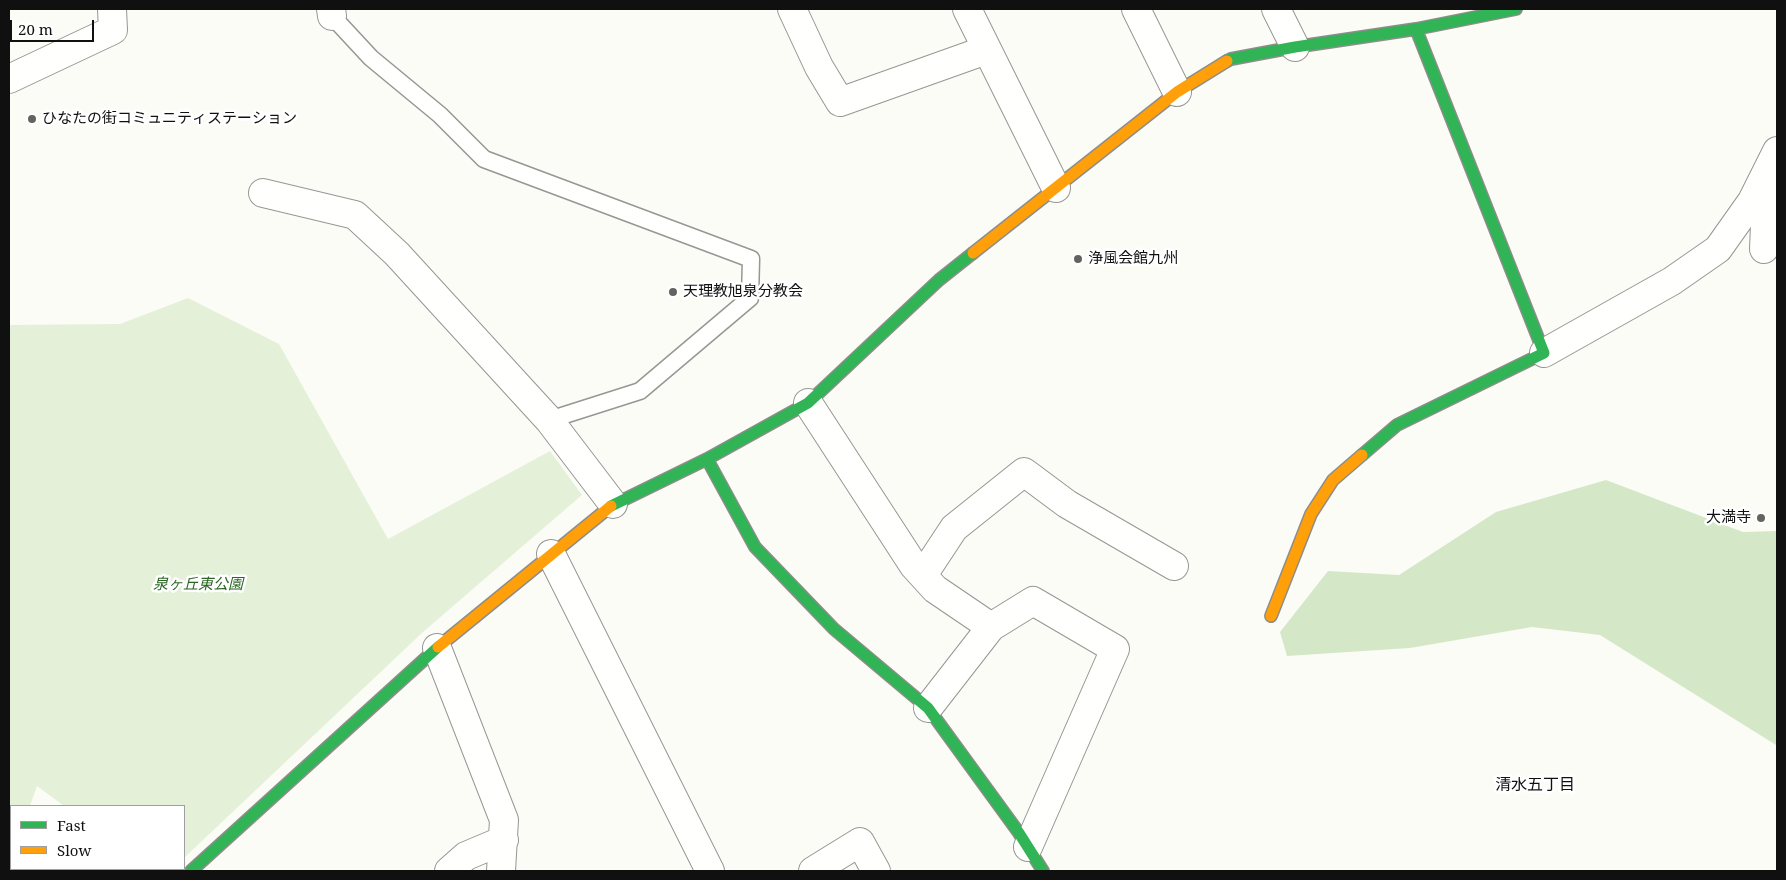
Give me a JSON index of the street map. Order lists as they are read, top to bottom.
{
  "districts": ["清水五丁目"],
  "parks": ["泉ヶ丘東公園"],
  "places": [
    "ひなたの街コミュニティステーション",
    "浄風会館九州",
    "天理教旭泉分教会",
    "大満寺"
  ],
  "legend": ["Fast", "Slow"],
  "scale_bar": "20 m"
}
